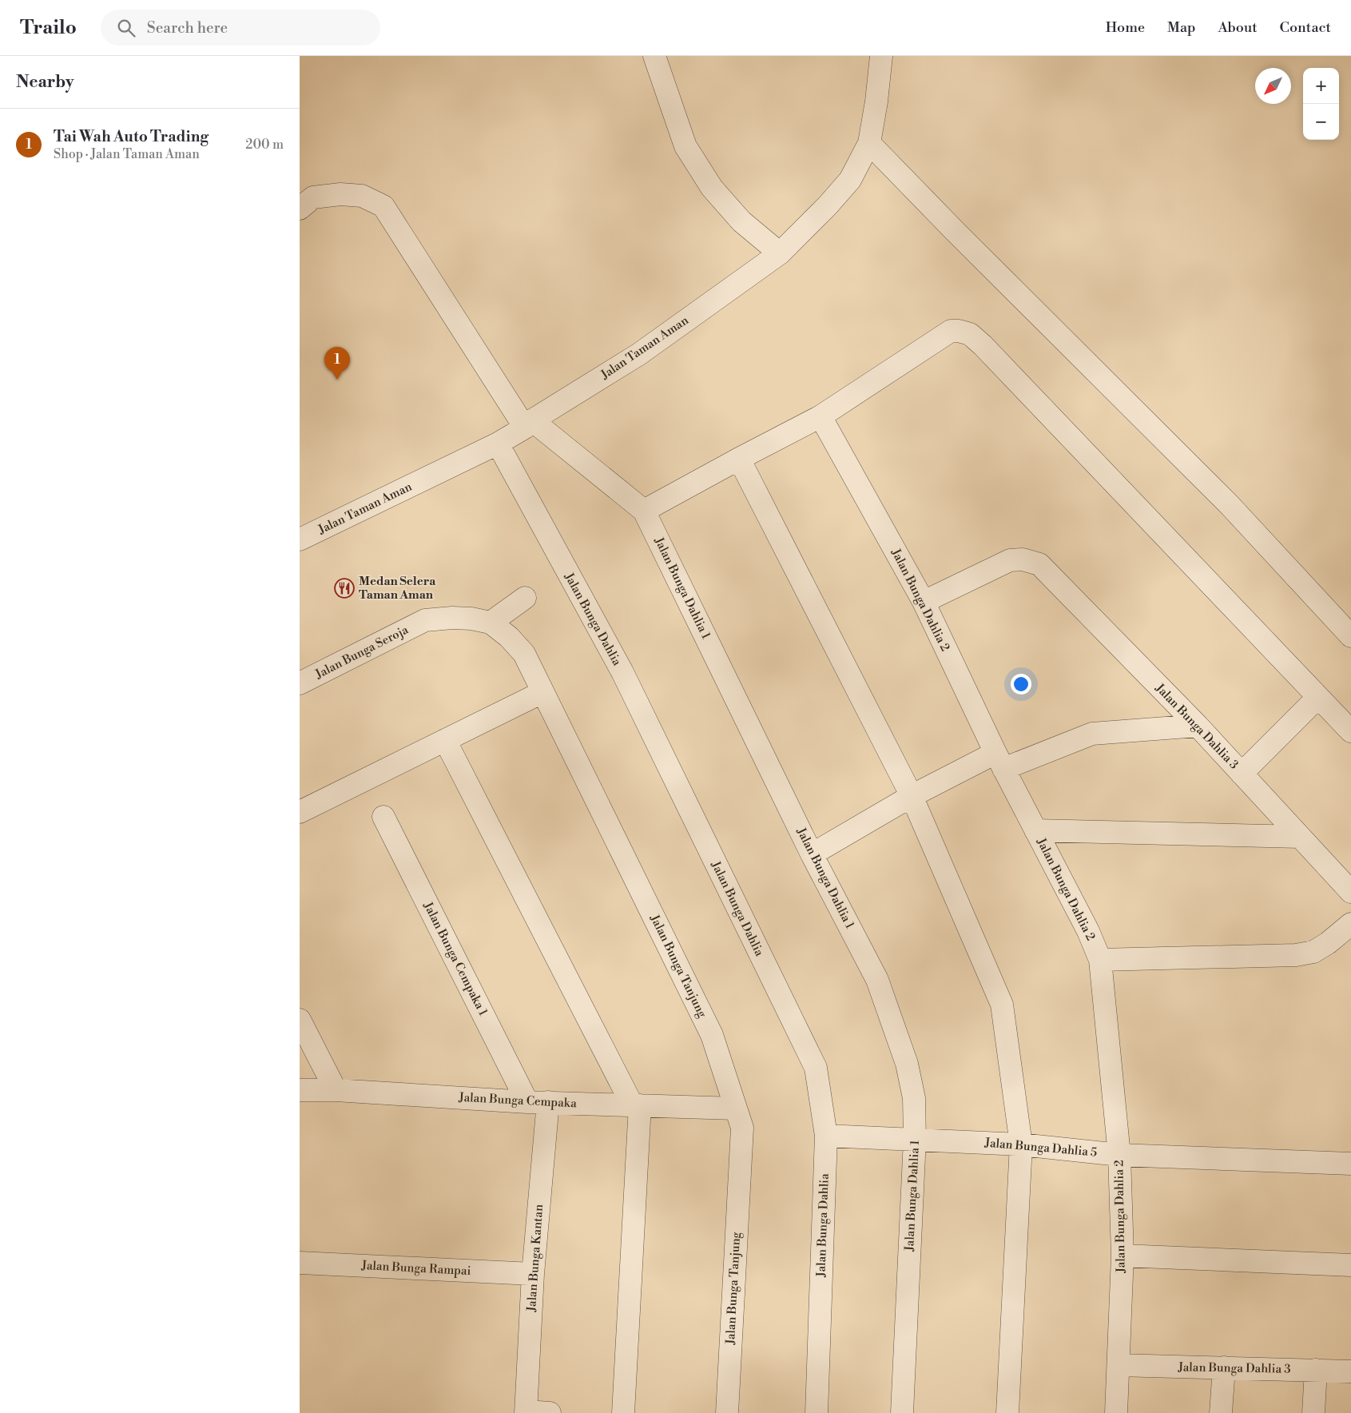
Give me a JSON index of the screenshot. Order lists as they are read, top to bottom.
{
  "streets": {
    "street": [
      "Jalan Taman Aman",
      "Jalan Bunga Dahlia 1",
      "Jalan Bunga Dahlia 2",
      "Jalan Bunga Dahlia",
      "Jalan Bunga Seroja",
      "Jalan Bunga Dahlia 3",
      "Jalan Bunga Cempaka 1",
      "Jalan Bunga Tanjung",
      "Jalan Bunga Cempaka",
      "Jalan Bunga Dahlia 5",
      "Jalan Bunga Kantan",
      "Jalan Bunga Rampai"
    ]
  },
  "crossings": [
    ["Jalan Taman Aman", "Jalan Bunga Dahlia 1"],
    ["Jalan Taman Aman", "Jalan Bunga Dahlia"],
    ["Jalan Bunga Dahlia 1", "Jalan Bunga Dahlia 5"],
    ["Jalan Bunga Dahlia 2", "Jalan Bunga Dahlia 3"],
    ["Jalan Bunga Dahlia 2", "Jalan Bunga Dahlia 5"],
    ["Jalan Bunga Dahlia", "Jalan Bunga Dahlia 5"],
    ["Jalan Bunga Seroja", "Jalan Bunga Tanjung"],
    ["Jalan Bunga Cempaka 1", "Jalan Bunga Cempaka"],
    ["Jalan Bunga Cempaka 1", "Jalan Bunga Kantan"],
    ["Jalan Bunga Tanjung", "Jalan Bunga Cempaka"],
    ["Jalan Bunga Cempaka", "Jalan Bunga Kantan"],
    ["Jalan Bunga Kantan", "Jalan Bunga Rampai"]
  ],
  "places": {
    "restaurant": ["Medan Selera Taman Aman"]
  },
  "north": "bottom left",
  "page": {
    "header": "Trailo",
    "search": "Search here",
    "nav": [
      "Home",
      "Map",
      "About",
      "Contact"
    ],
    "heading": "Nearby",
    "map_buttons": ["+", "−"],
    "list": [
      {
        "mark": "1",
        "name": "Tai Wah Auto Trading",
        "note": "Shop · Jalan Taman Aman",
        "value": "200 m"
      }
    ],
    "pins": "1"
  }
}
